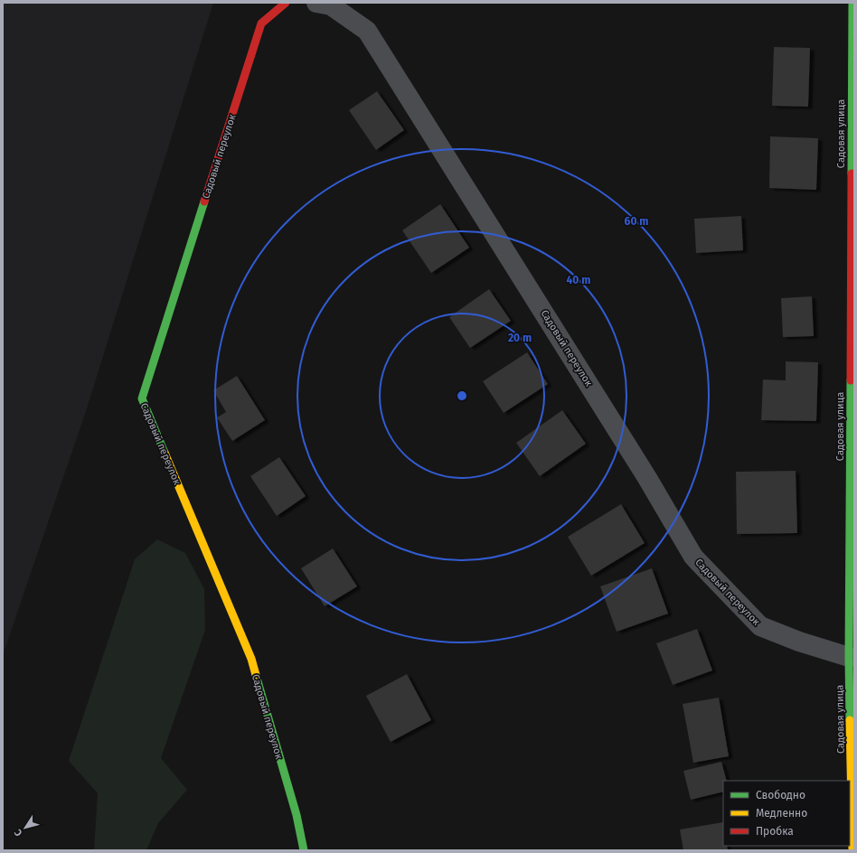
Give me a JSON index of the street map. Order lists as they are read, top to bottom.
{
  "streets": {
    "street": ["Садовая улица", "Садовый переулок"]
  },
  "crossings": [
    ["Садовая улица", "Садовый переулок"]
  ],
  "legend": ["Свободно", "Медленно", "Пробка"],
  "north": "bottom left",
  "rings": ["60 m", "40 m", "20 m"]
}
